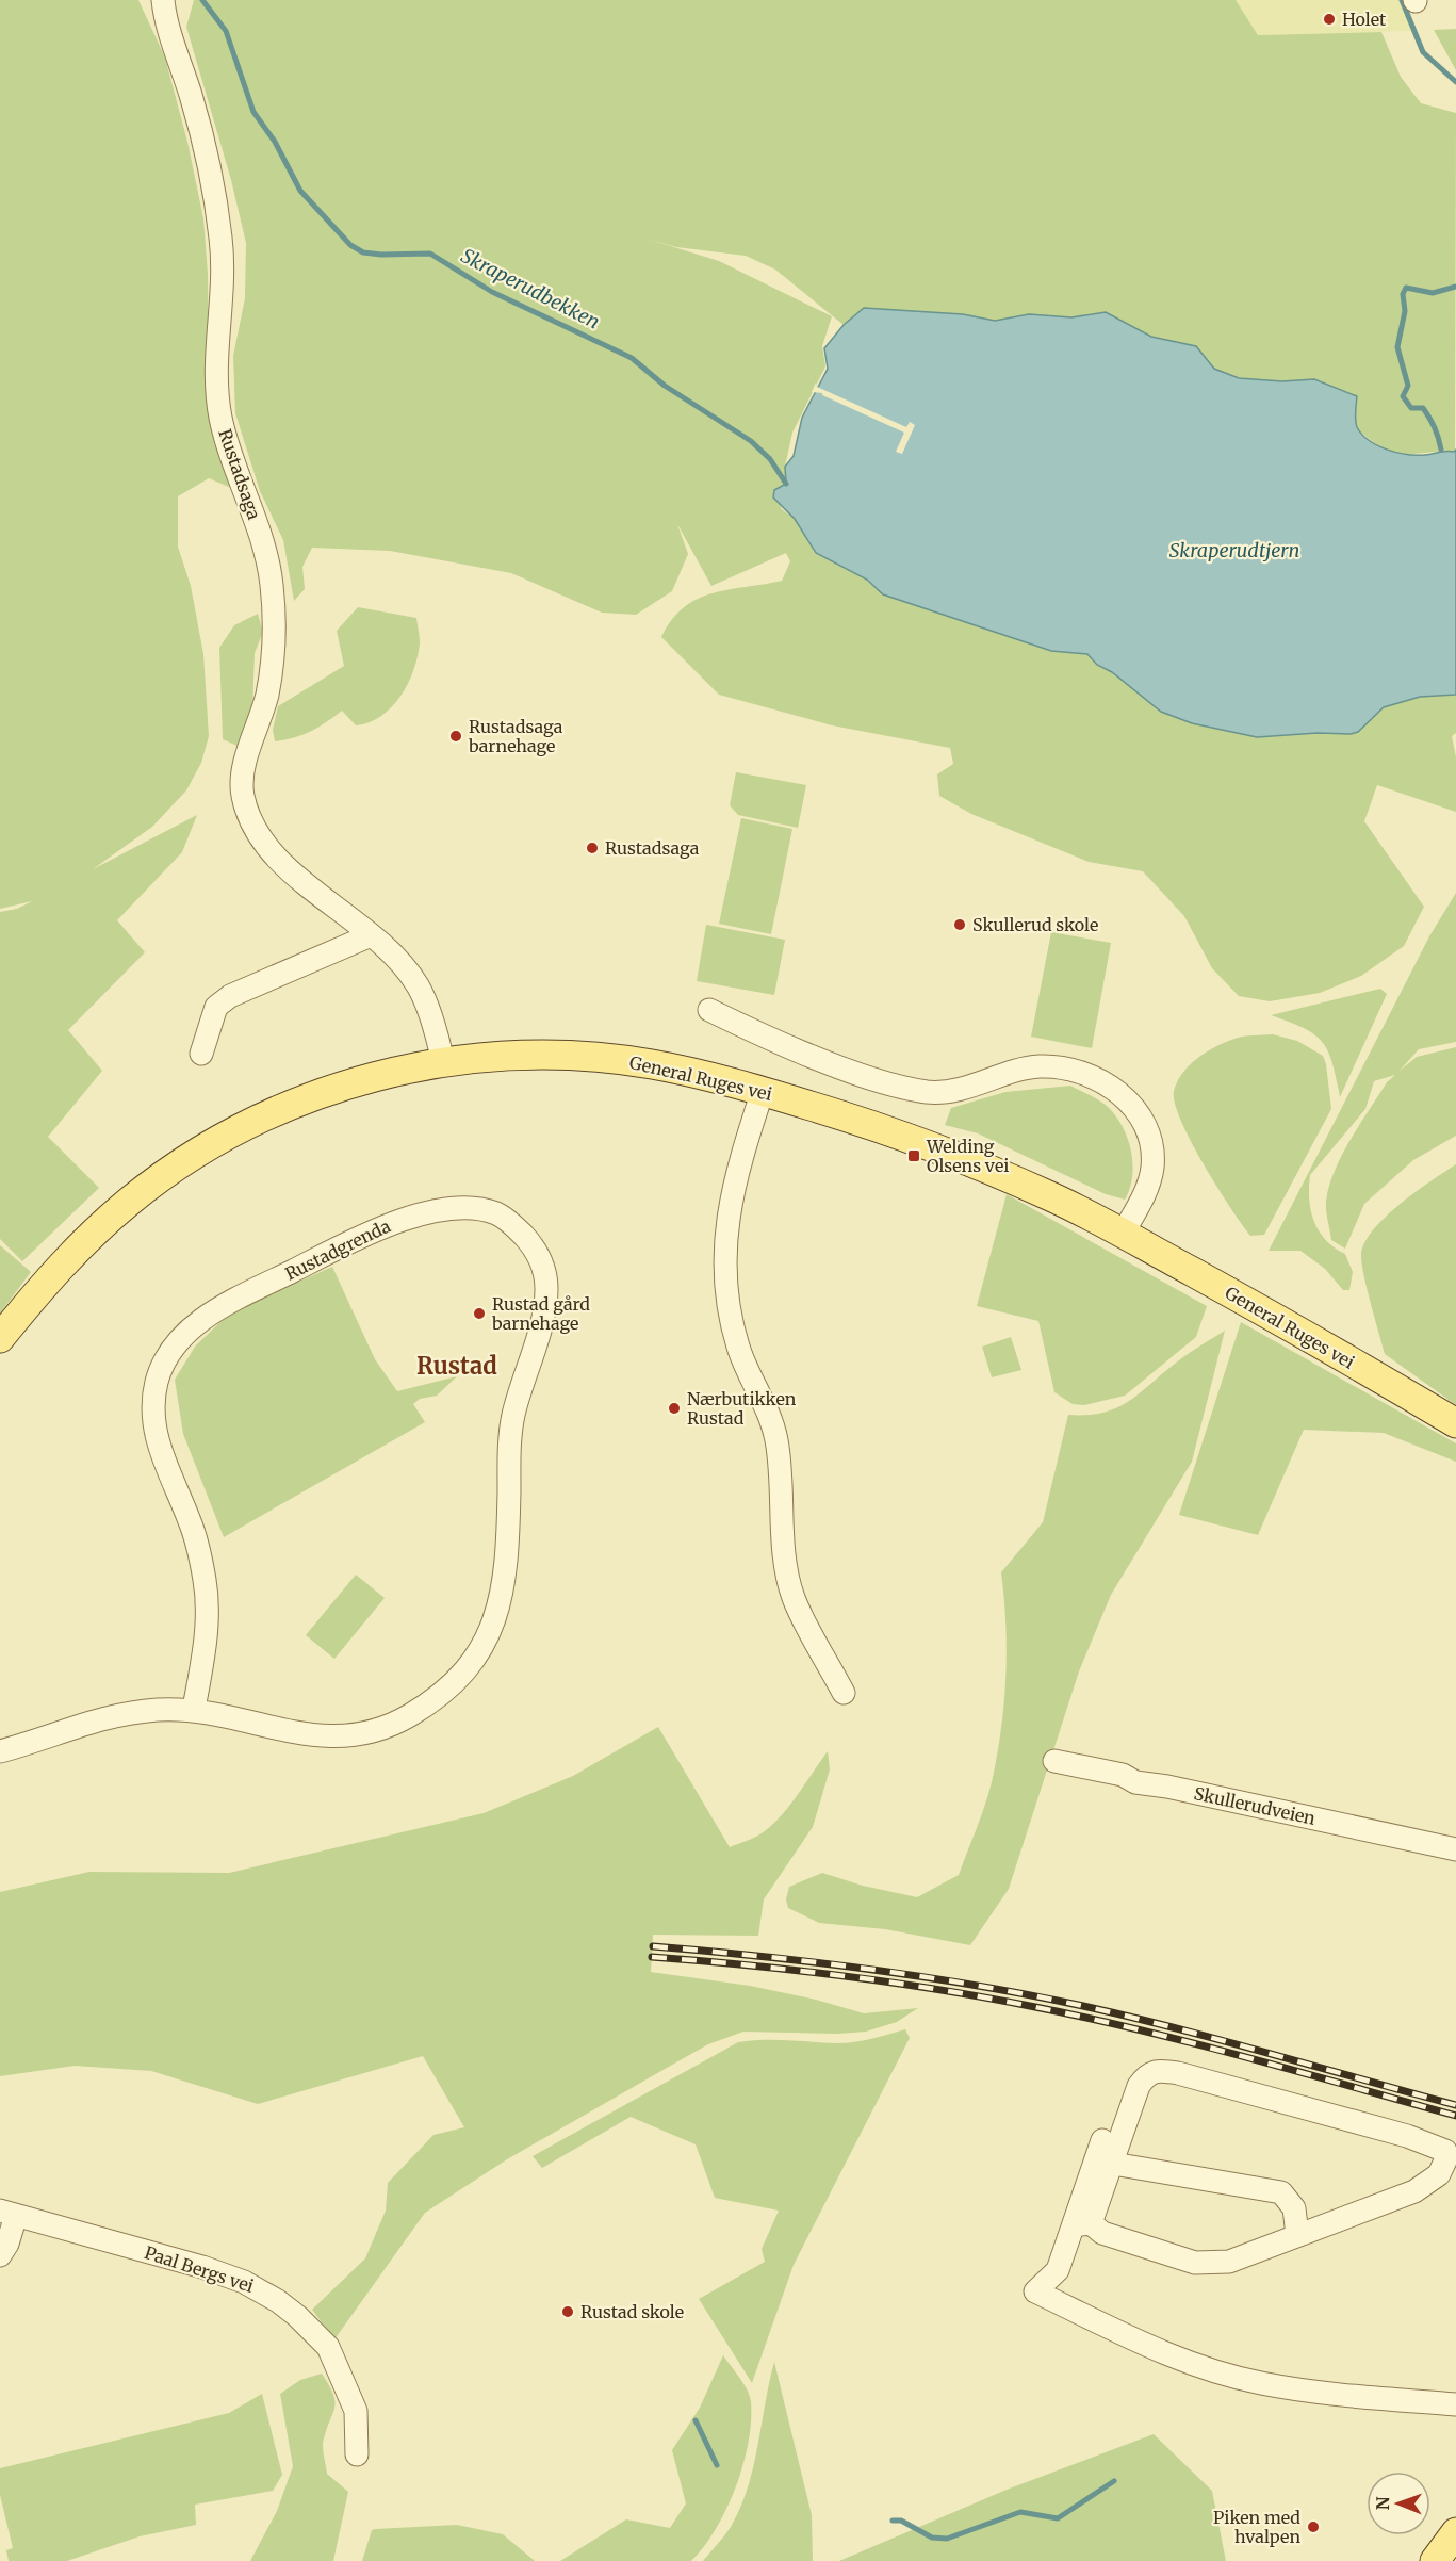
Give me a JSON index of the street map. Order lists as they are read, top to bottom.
{
  "streets": {
    "main road": ["General Ruges vei"],
    "street": [
      "Rustadsaga",
      "Rustadgrenda",
      "Skullerudveien",
      "Paal Bergs vei"
    ]
  },
  "crossings": [
    ["Rustadsaga", "General Ruges vei"]
  ],
  "districts": ["Rustad"],
  "water": ["Skraperudbekken", "Skraperudtjern"],
  "places": {
    "other": [
      "Holet",
      "Rustadsaga barnehage",
      "Rustadsaga",
      "Skullerud skole",
      "Rustad gård barnehage",
      "Nærbutikken Rustad",
      "Rustad skole",
      "Piken med hvalpen"
    ],
    "transit": ["Welding Olsens vei"]
  },
  "north": "left"
}
